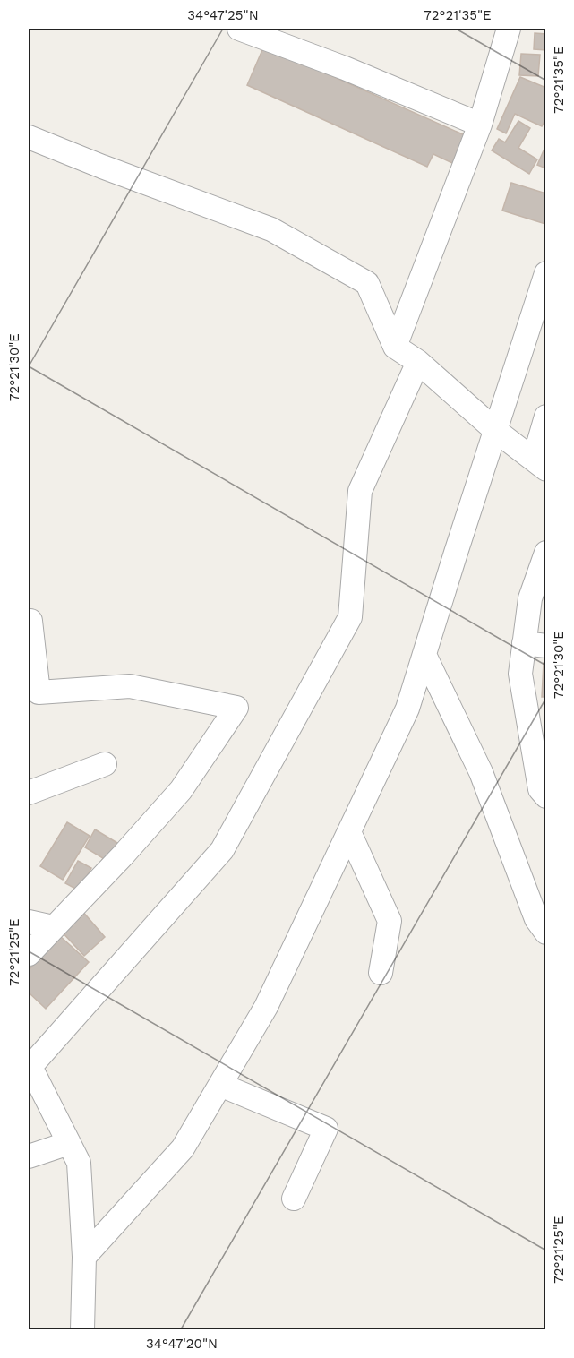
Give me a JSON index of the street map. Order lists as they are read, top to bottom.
{
  "coordinates": [
    "34°47'25\"N",
    "72°21'35\"E",
    "72°21'30\"E",
    "72°21'25\"E",
    "34°47'20\"N"
  ]
}
